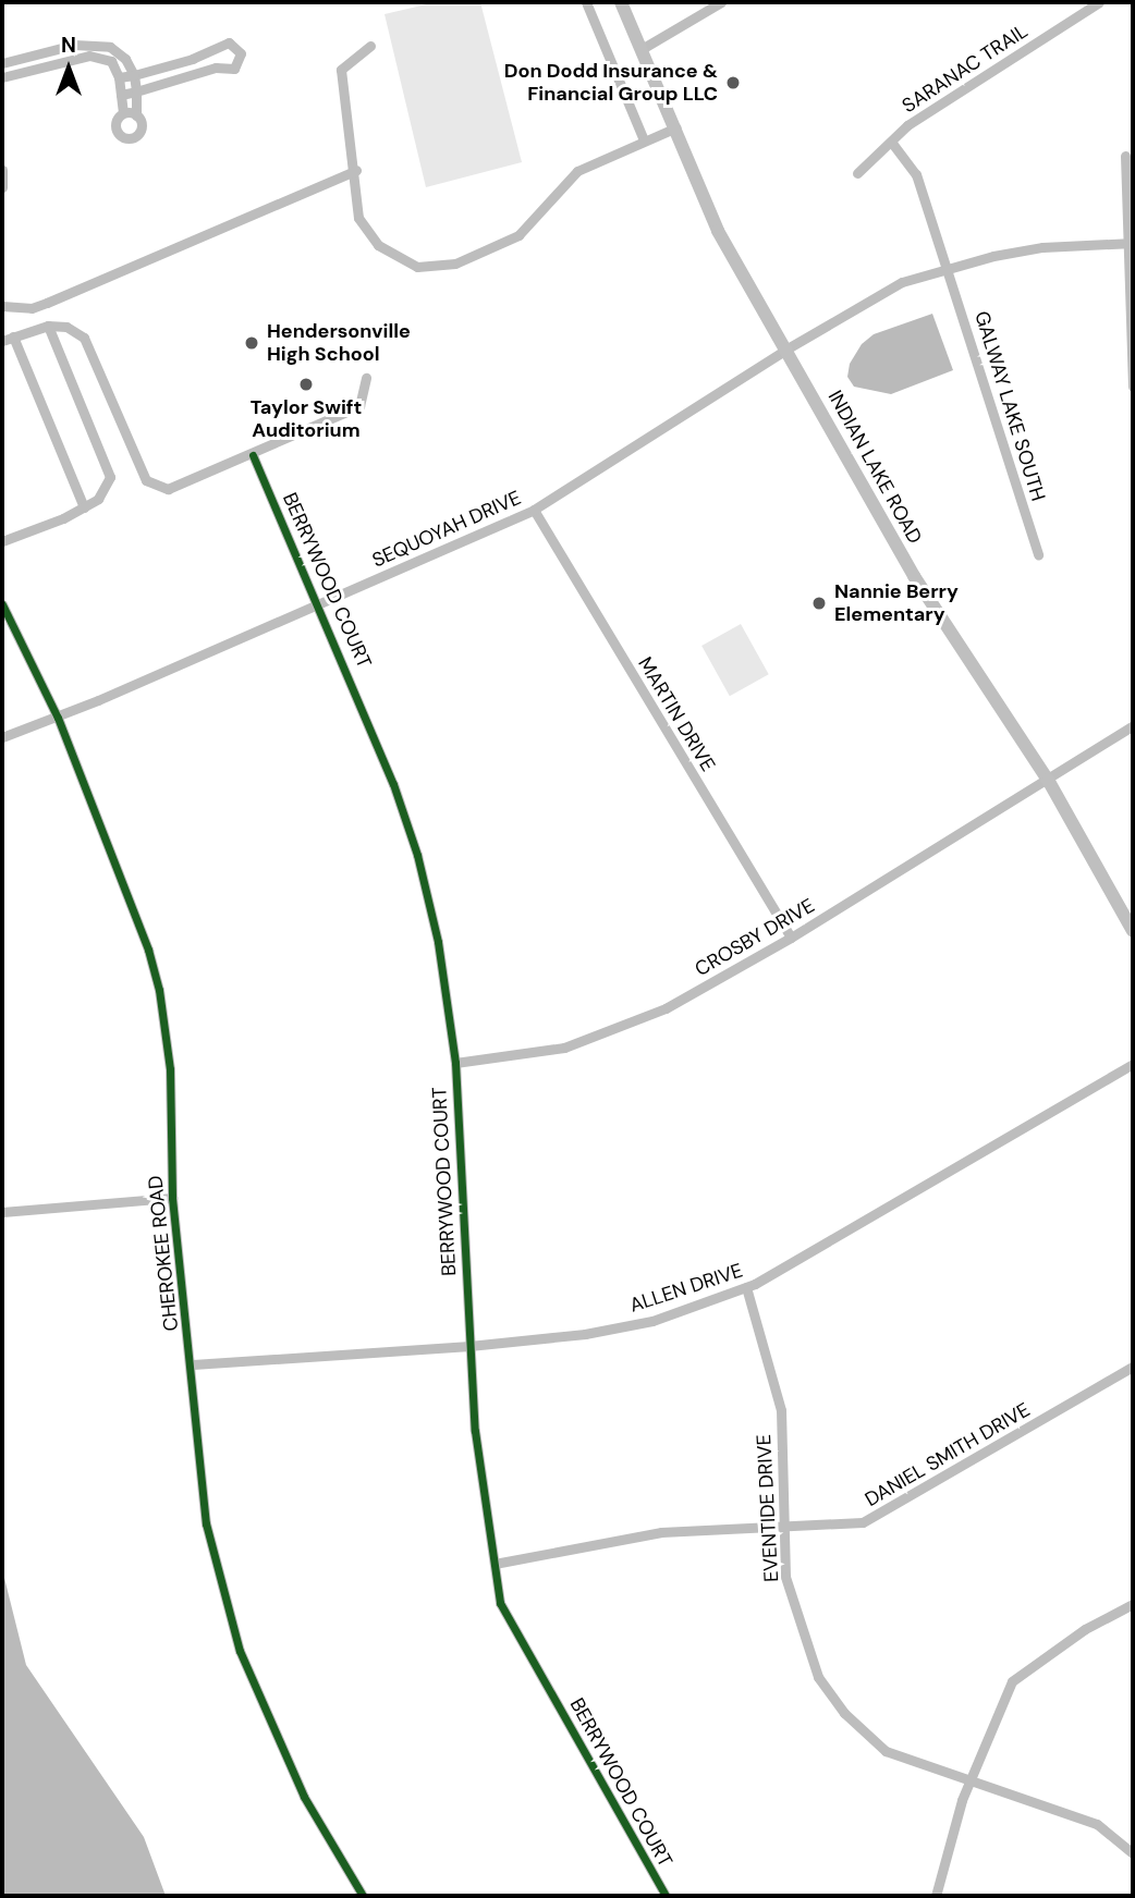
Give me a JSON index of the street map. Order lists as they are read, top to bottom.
{
  "streets": {
    "street": [
      "SARANAC TRAIL",
      "GALWAY LAKE SOUTH",
      "INDIAN LAKE ROAD",
      "SEQUOYAH DRIVE",
      "BERRYWOOD COURT",
      "MARTIN DRIVE",
      "CROSBY DRIVE",
      "CHEROKEE ROAD",
      "ALLEN DRIVE",
      "DANIEL SMITH DRIVE",
      "EVENTIDE DRIVE"
    ]
  },
  "crossings": [
    ["SARANAC TRAIL", "GALWAY LAKE SOUTH"],
    ["GALWAY LAKE SOUTH", "SEQUOYAH DRIVE"],
    ["INDIAN LAKE ROAD", "SEQUOYAH DRIVE"],
    ["INDIAN LAKE ROAD", "CROSBY DRIVE"],
    ["SEQUOYAH DRIVE", "BERRYWOOD COURT"],
    ["SEQUOYAH DRIVE", "MARTIN DRIVE"],
    ["SEQUOYAH DRIVE", "CHEROKEE ROAD"],
    ["BERRYWOOD COURT", "CROSBY DRIVE"],
    ["BERRYWOOD COURT", "ALLEN DRIVE"],
    ["BERRYWOOD COURT", "DANIEL SMITH DRIVE"],
    ["MARTIN DRIVE", "CROSBY DRIVE"],
    ["CHEROKEE ROAD", "ALLEN DRIVE"],
    ["ALLEN DRIVE", "EVENTIDE DRIVE"],
    ["DANIEL SMITH DRIVE", "EVENTIDE DRIVE"]
  ],
  "places": [
    "Don Dodd Insurance & Financial Group LLC",
    "Hendersonville High School",
    "Taylor Swift Auditorium",
    "Nannie Berry Elementary"
  ],
  "north": "top"
}
